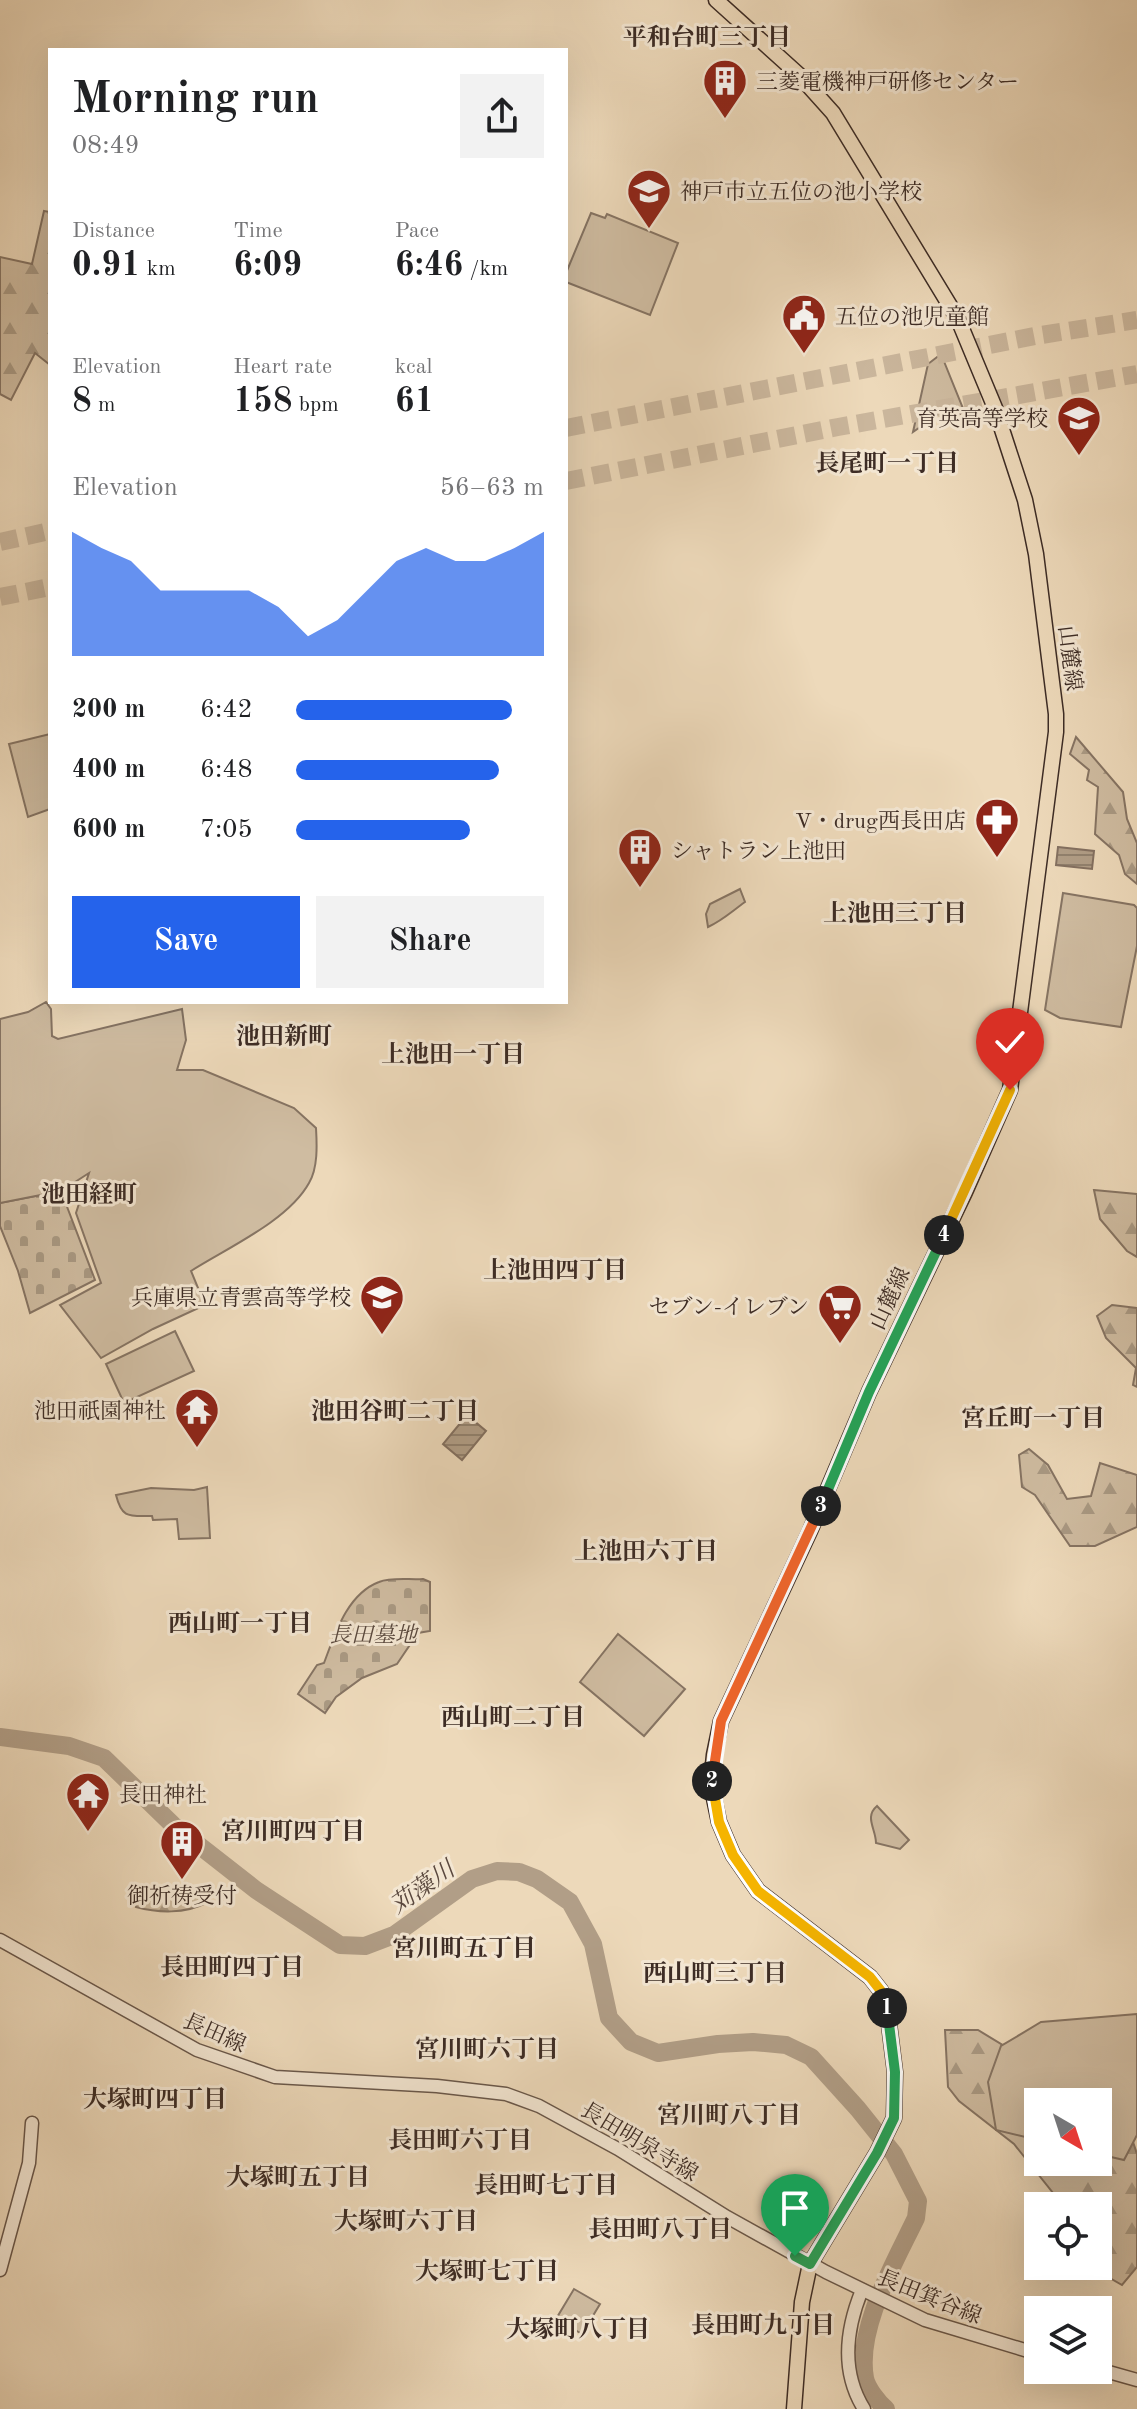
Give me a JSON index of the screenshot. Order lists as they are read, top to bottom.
{
  "streets": {
    "main road": ["山麓線"],
    "street": ["長田線", "長田明泉寺線", "長田箕谷線"]
  },
  "crossings": [
    ["山麓線", "長田明泉寺線"],
    ["山麓線", "長田箕谷線"],
    ["長田線", "長田明泉寺線"],
    ["長田明泉寺線", "長田箕谷線"]
  ],
  "districts": [
    "平和台町三丁目",
    "長尾町一丁目",
    "上池田三丁目",
    "池田新町",
    "上池田一丁目",
    "池田経町",
    "上池田四丁目",
    "池田谷町二丁目",
    "宮丘町一丁目",
    "上池田六丁目",
    "西山町一丁目",
    "西山町二丁目",
    "宮川町四丁目",
    "宮川町五丁目",
    "長田町四丁目",
    "西山町三丁目",
    "宮川町六丁目",
    "大塚町四丁目",
    "宮川町八丁目",
    "長田町六丁目",
    "大塚町五丁目",
    "長田町七丁目",
    "大塚町六丁目",
    "長田町八丁目",
    "大塚町七丁目",
    "長田町九丁目",
    "大塚町八丁目"
  ],
  "water": ["苅藻川"],
  "parks": ["長田墓地"],
  "places": {
    "building": ["三菱電機神戸研修センター", "シャトラン上池田", "御祈祷受付"],
    "school or university": ["神戸市立五位の池小学校", "育英高等学校", "兵庫県立青雲高等学校"],
    "public building": ["五位の池児童館"],
    "pharmacy": ["V・drug西長田店"],
    "supermarket": ["セブン-イレブン"],
    "temple": ["池田祇園神社", "長田神社"]
  },
  "north": "bottom right",
  "page": {
    "heading": ["Morning run", "08:49"],
    "stats": [
      ["Distance", "0.91 km"],
      ["Time", "6:09"],
      ["Pace", "6:46 /km"],
      ["Elevation", "8 m"],
      ["Heart rate", "158 bpm"],
      ["kcal", "61"]
    ],
    "chart": ["Elevation", "56–63 m"],
    "list": [
      {
        "name": "200 m",
        "note": "6:42"
      },
      {
        "name": "400 m",
        "note": "6:48"
      },
      {
        "name": "600 m",
        "note": "7:05"
      }
    ],
    "buttons": ["Save", "Share"],
    "pins": [
      "4",
      "3",
      "2",
      "1"
    ]
  }
}
